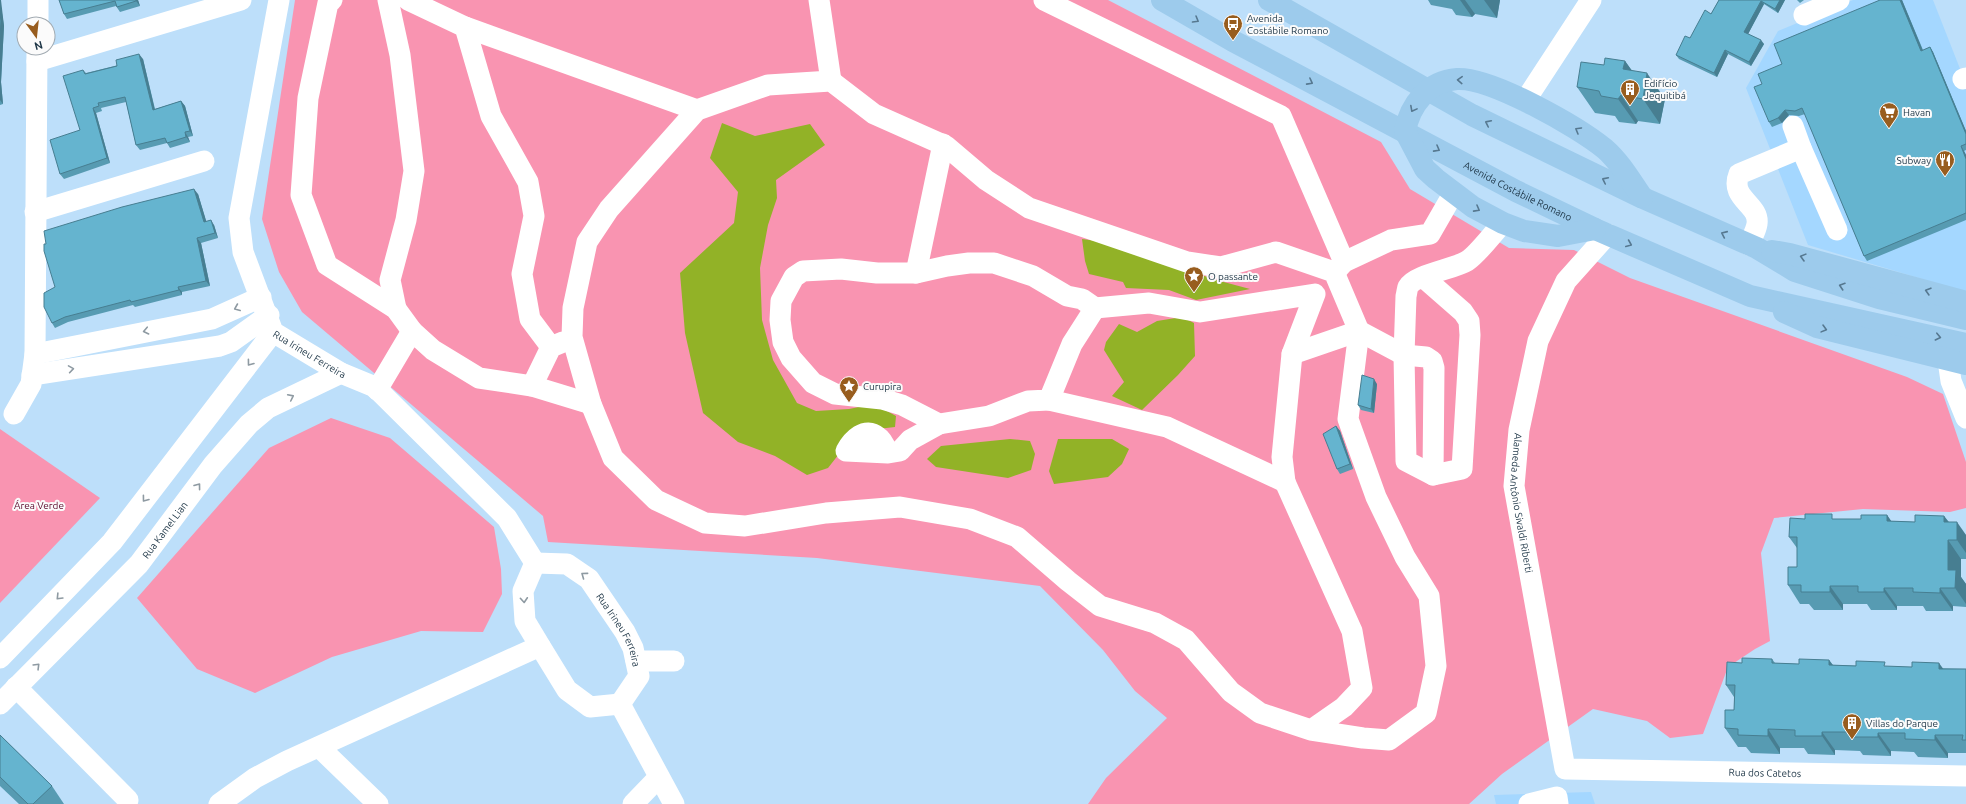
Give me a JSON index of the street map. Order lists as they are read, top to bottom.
{
  "streets": {
    "main road": ["Avenida Costábile Romano"],
    "street": [
      "Rua Irineu Ferreira",
      "Alameda Antônio Sivaldi Riberti",
      "Rua Kamel Lian",
      "Rua dos Catetos"
    ]
  },
  "crossings": [
    ["Avenida Costábile Romano", "Alameda Antônio Sivaldi Riberti"],
    ["Rua Irineu Ferreira", "Rua Kamel Lian"],
    ["Alameda Antônio Sivaldi Riberti", "Rua dos Catetos"]
  ],
  "parks": ["Área Verde"],
  "places": {
    "bus stop": ["Avenida Costábile Romano"],
    "building": ["Edifício Jequitibá", "Villas do Parque"],
    "supermarket": ["Havan"],
    "restaurant": ["Subway"],
    "place": ["O passante", "Curupira"]
  },
  "north": "bottom"
}
